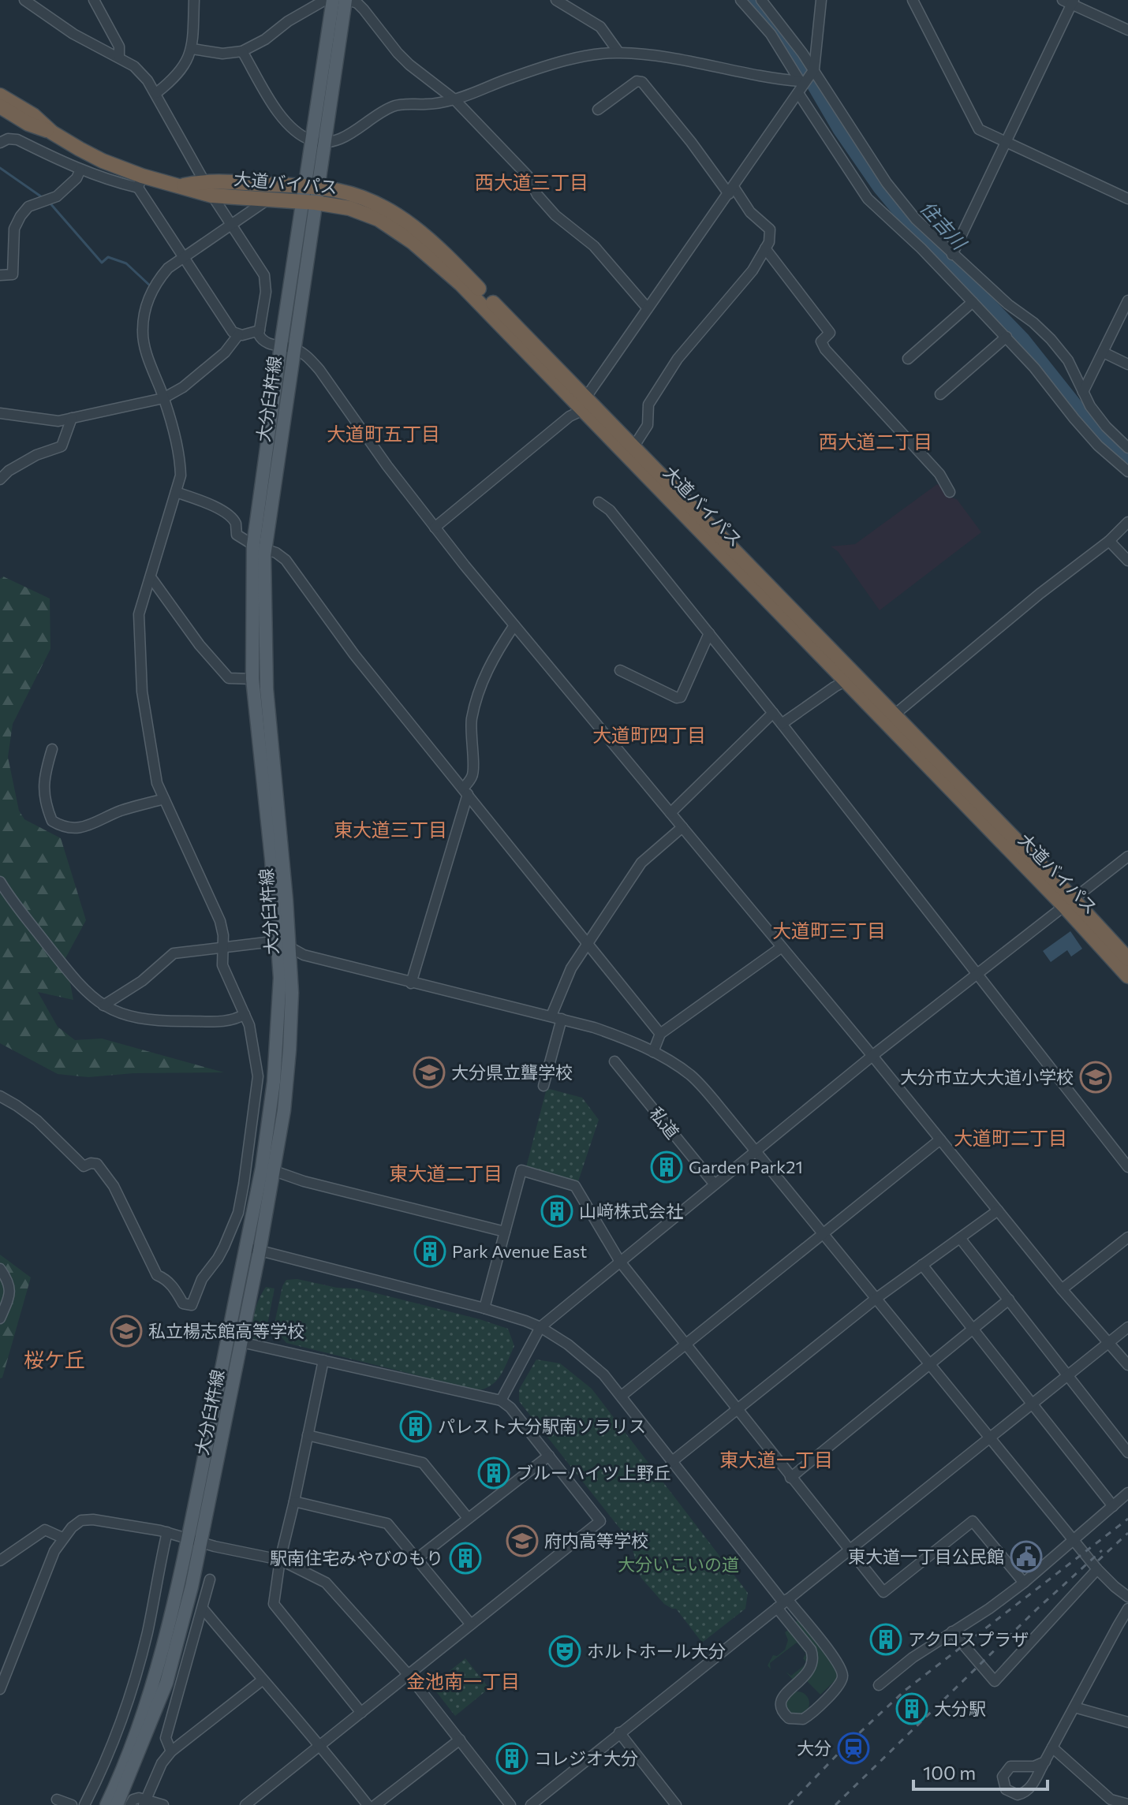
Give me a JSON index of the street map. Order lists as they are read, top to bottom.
{
  "streets": {
    "highway": ["大道バイパス"],
    "main road": ["大分臼杵線"],
    "street": ["私道"]
  },
  "crossings": [
    ["大道バイパス", "大分臼杵線"]
  ],
  "districts": [
    "西大道三丁目",
    "大道町五丁目",
    "西大道二丁目",
    "大道町四丁目",
    "東大道三丁目",
    "大道町三丁目",
    "大道町二丁目",
    "東大道二丁目",
    "桜ケ丘",
    "東大道一丁目",
    "金池南一丁目"
  ],
  "water": ["住吉川"],
  "parks": ["大分いこいの道"],
  "places": {
    "school or university": [
      "大分県立聾学校",
      "大分市立大大道小学校",
      "私立楊志館高等学校",
      "府内高等学校"
    ],
    "building": [
      "Garden Park21",
      "山﨑株式会社",
      "Park Avenue East",
      "パレスト大分駅南ソラリス",
      "ブルーハイツ上野丘",
      "駅南住宅みやびのもり",
      "アクロスプラザ",
      "大分駅",
      "コレジオ大分"
    ],
    "public building": ["東大道一丁目公民館"],
    "theatre": ["ホルトホール大分"],
    "station": ["大分"]
  },
  "scale_bar": "100 m"
}
